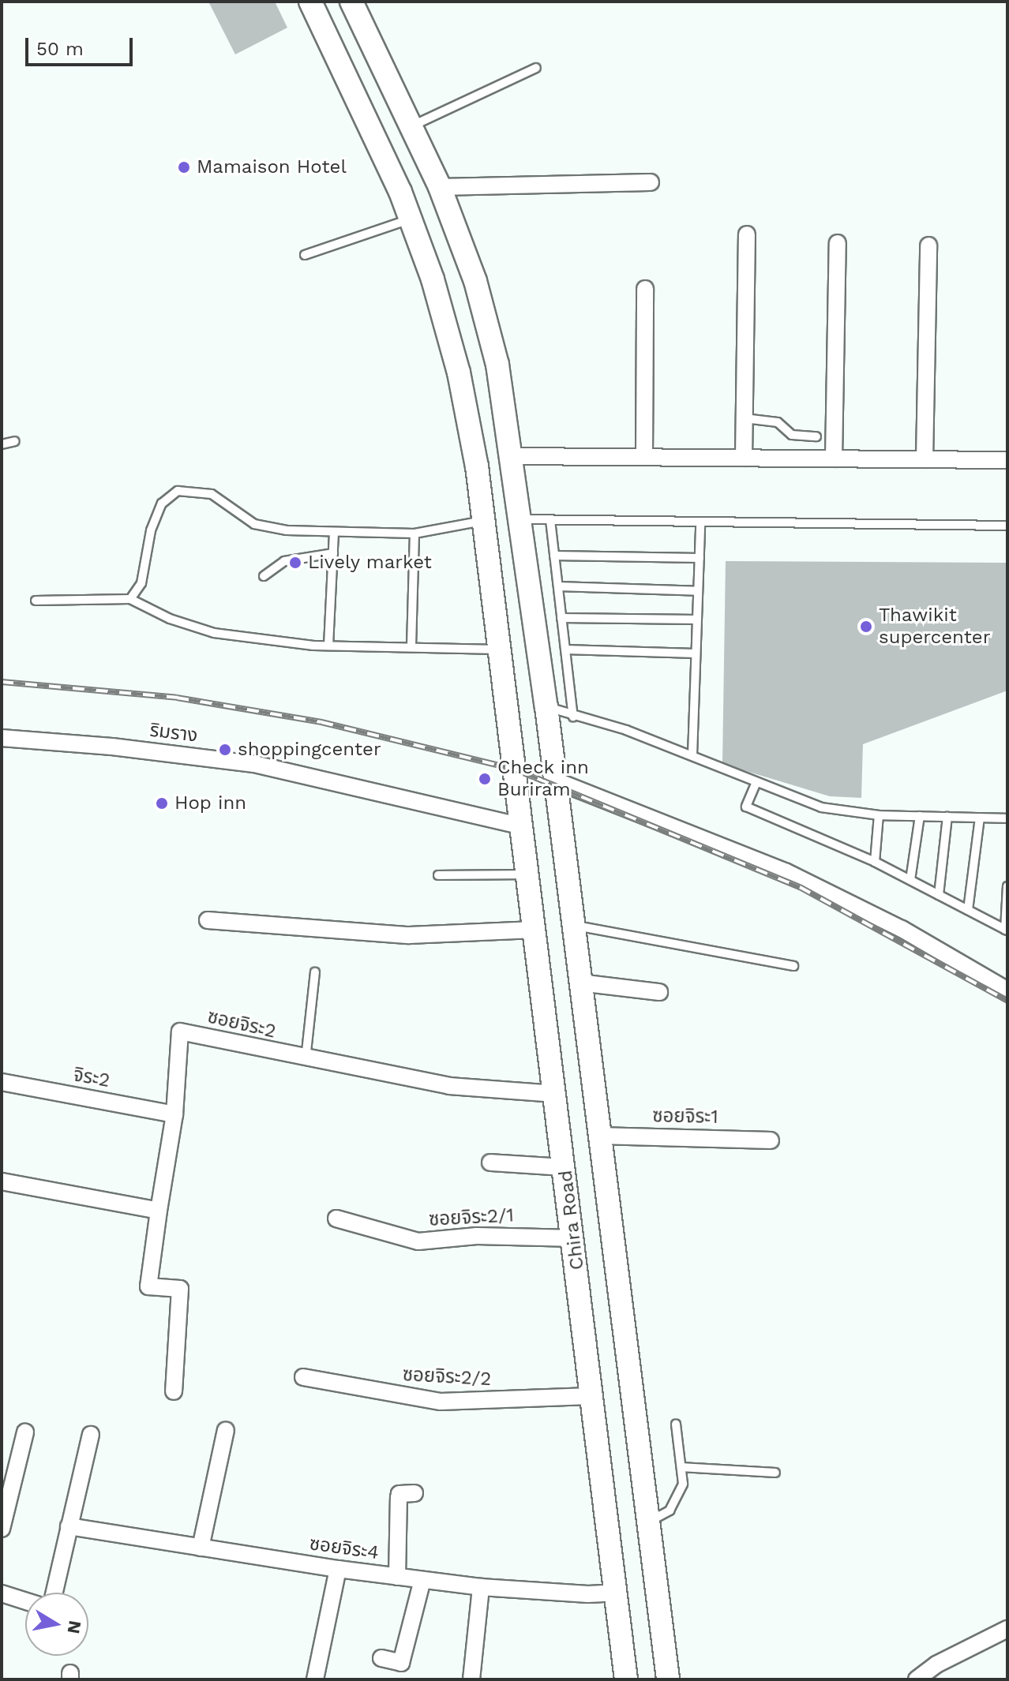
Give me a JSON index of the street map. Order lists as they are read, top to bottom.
{
  "streets": {
    "main road": ["Chira Road"],
    "street": [
      "ริมราง",
      "ซอยจิระ2",
      "จิระ2",
      "ซอยจิระ1",
      "ซอยจิระ2/1",
      "ซอยจิระ2/2",
      "ซอยจิระ4"
    ]
  },
  "crossings": [
    ["ริมราง", "Chira Road"],
    ["ซอยจิระ2", "จิระ2"],
    ["ซอยจิระ2", "Chira Road"],
    ["ซอยจิระ1", "Chira Road"],
    ["ซอยจิระ2/1", "Chira Road"],
    ["Chira Road", "ซอยจิระ2/2"],
    ["Chira Road", "ซอยจิระ4"]
  ],
  "places": [
    "Mamaison Hotel",
    "Lively market",
    "Thawikit supercenter",
    "shoppingcenter",
    "Check inn Buriram",
    "Hop inn"
  ],
  "scale_bar": "50 m",
  "north": "right"
}
